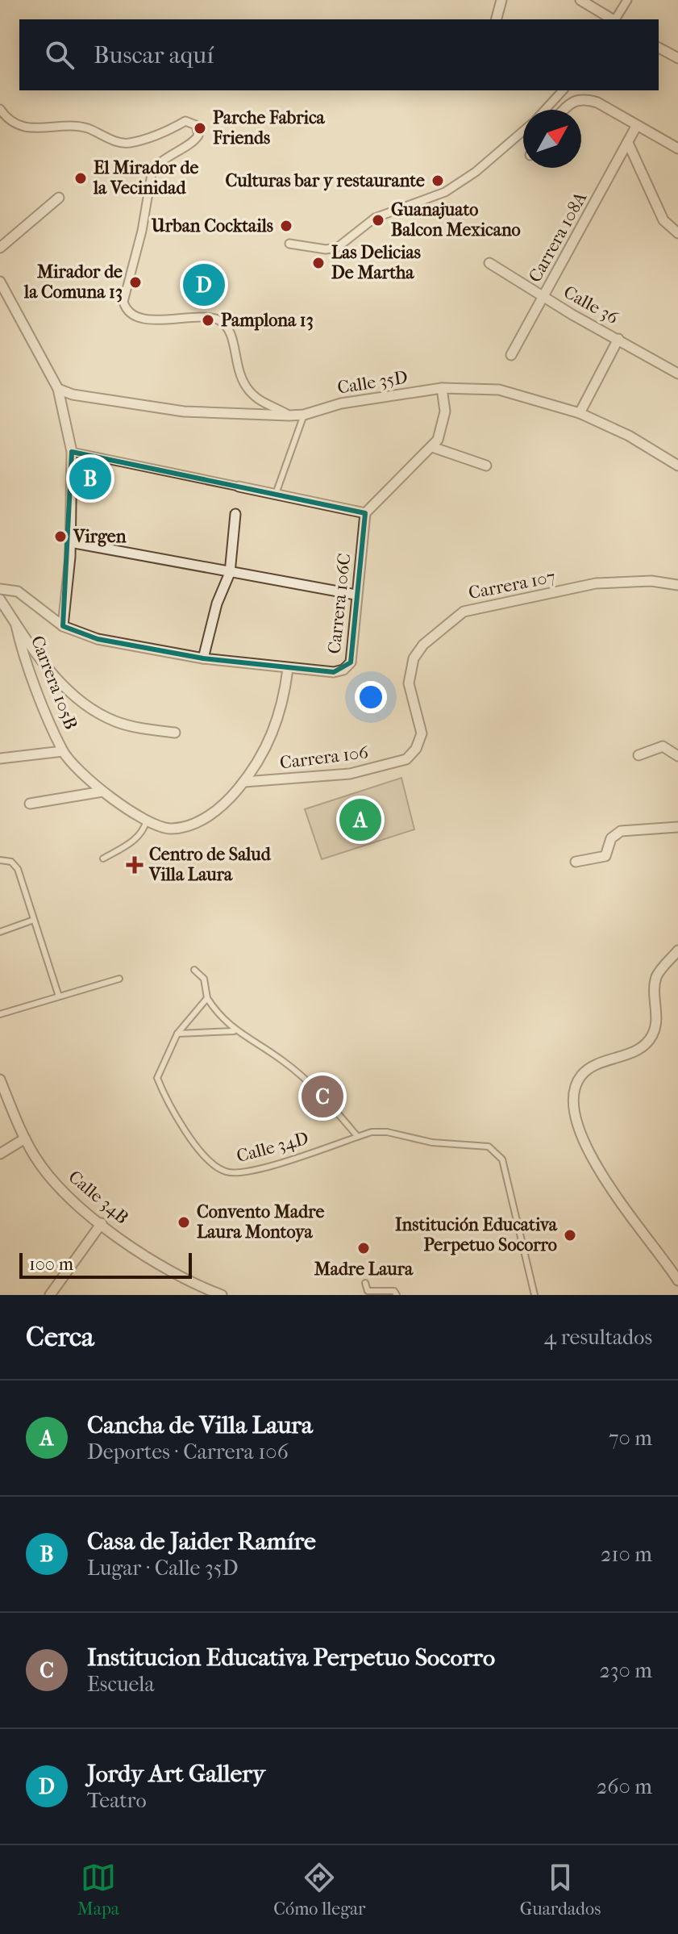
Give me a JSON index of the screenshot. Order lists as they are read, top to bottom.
{
  "streets": {
    "street": [
      "Carrera 108A",
      "Calle 36",
      "Calle 35D",
      "Carrera 107",
      "Carrera 106C",
      "Carrera 105B",
      "Carrera 106",
      "Calle 34B"
    ],
    "lane": ["Calle 34D"]
  },
  "crossings": [
    ["Carrera 108A", "Calle 36"],
    ["Carrera 107", "Carrera 106"],
    ["Carrera 106C", "Carrera 105B"],
    ["Carrera 105B", "Carrera 106"]
  ],
  "places": {
    "other": [
      "Parche Fabrica Friends",
      "El Mirador de la Vecinidad",
      "Culturas bar y restaurante",
      "Guanajuato Balcon Mexicano",
      "Urban Cocktails",
      "Las Delicias De Martha",
      "Mirador de la Comuna 13",
      "Pamplona 13",
      "Virgen",
      "Convento Madre Laura Montoya",
      "Institución Educativa Perpetuo Socorro",
      "Madre Laura"
    ],
    "health": ["Centro de Salud Villa Laura"]
  },
  "scale_bar": "100 m",
  "north": "top right",
  "page": {
    "search": "Buscar aquí",
    "pins": [
      "D",
      "B",
      "A",
      "C"
    ],
    "scale": "100 m",
    "heading": ["Cerca", "4 resultados"],
    "list": [
      {
        "mark": "A",
        "name": "Cancha de Villa Laura",
        "note": "Deportes · Carrera 106",
        "value": "70 m"
      },
      {
        "mark": "B",
        "name": "Casa de Jaider Ramíre",
        "note": "Lugar · Calle 35D",
        "value": "210 m"
      },
      {
        "mark": "C",
        "name": "Institucion Educativa Perpetuo Socorro",
        "note": "Escuela",
        "value": "230 m"
      },
      {
        "mark": "D",
        "name": "Jordy Art Gallery",
        "note": "Teatro",
        "value": "260 m"
      }
    ],
    "nav": ["Mapa", "Cómo llegar", "Guardados"]
  }
}
